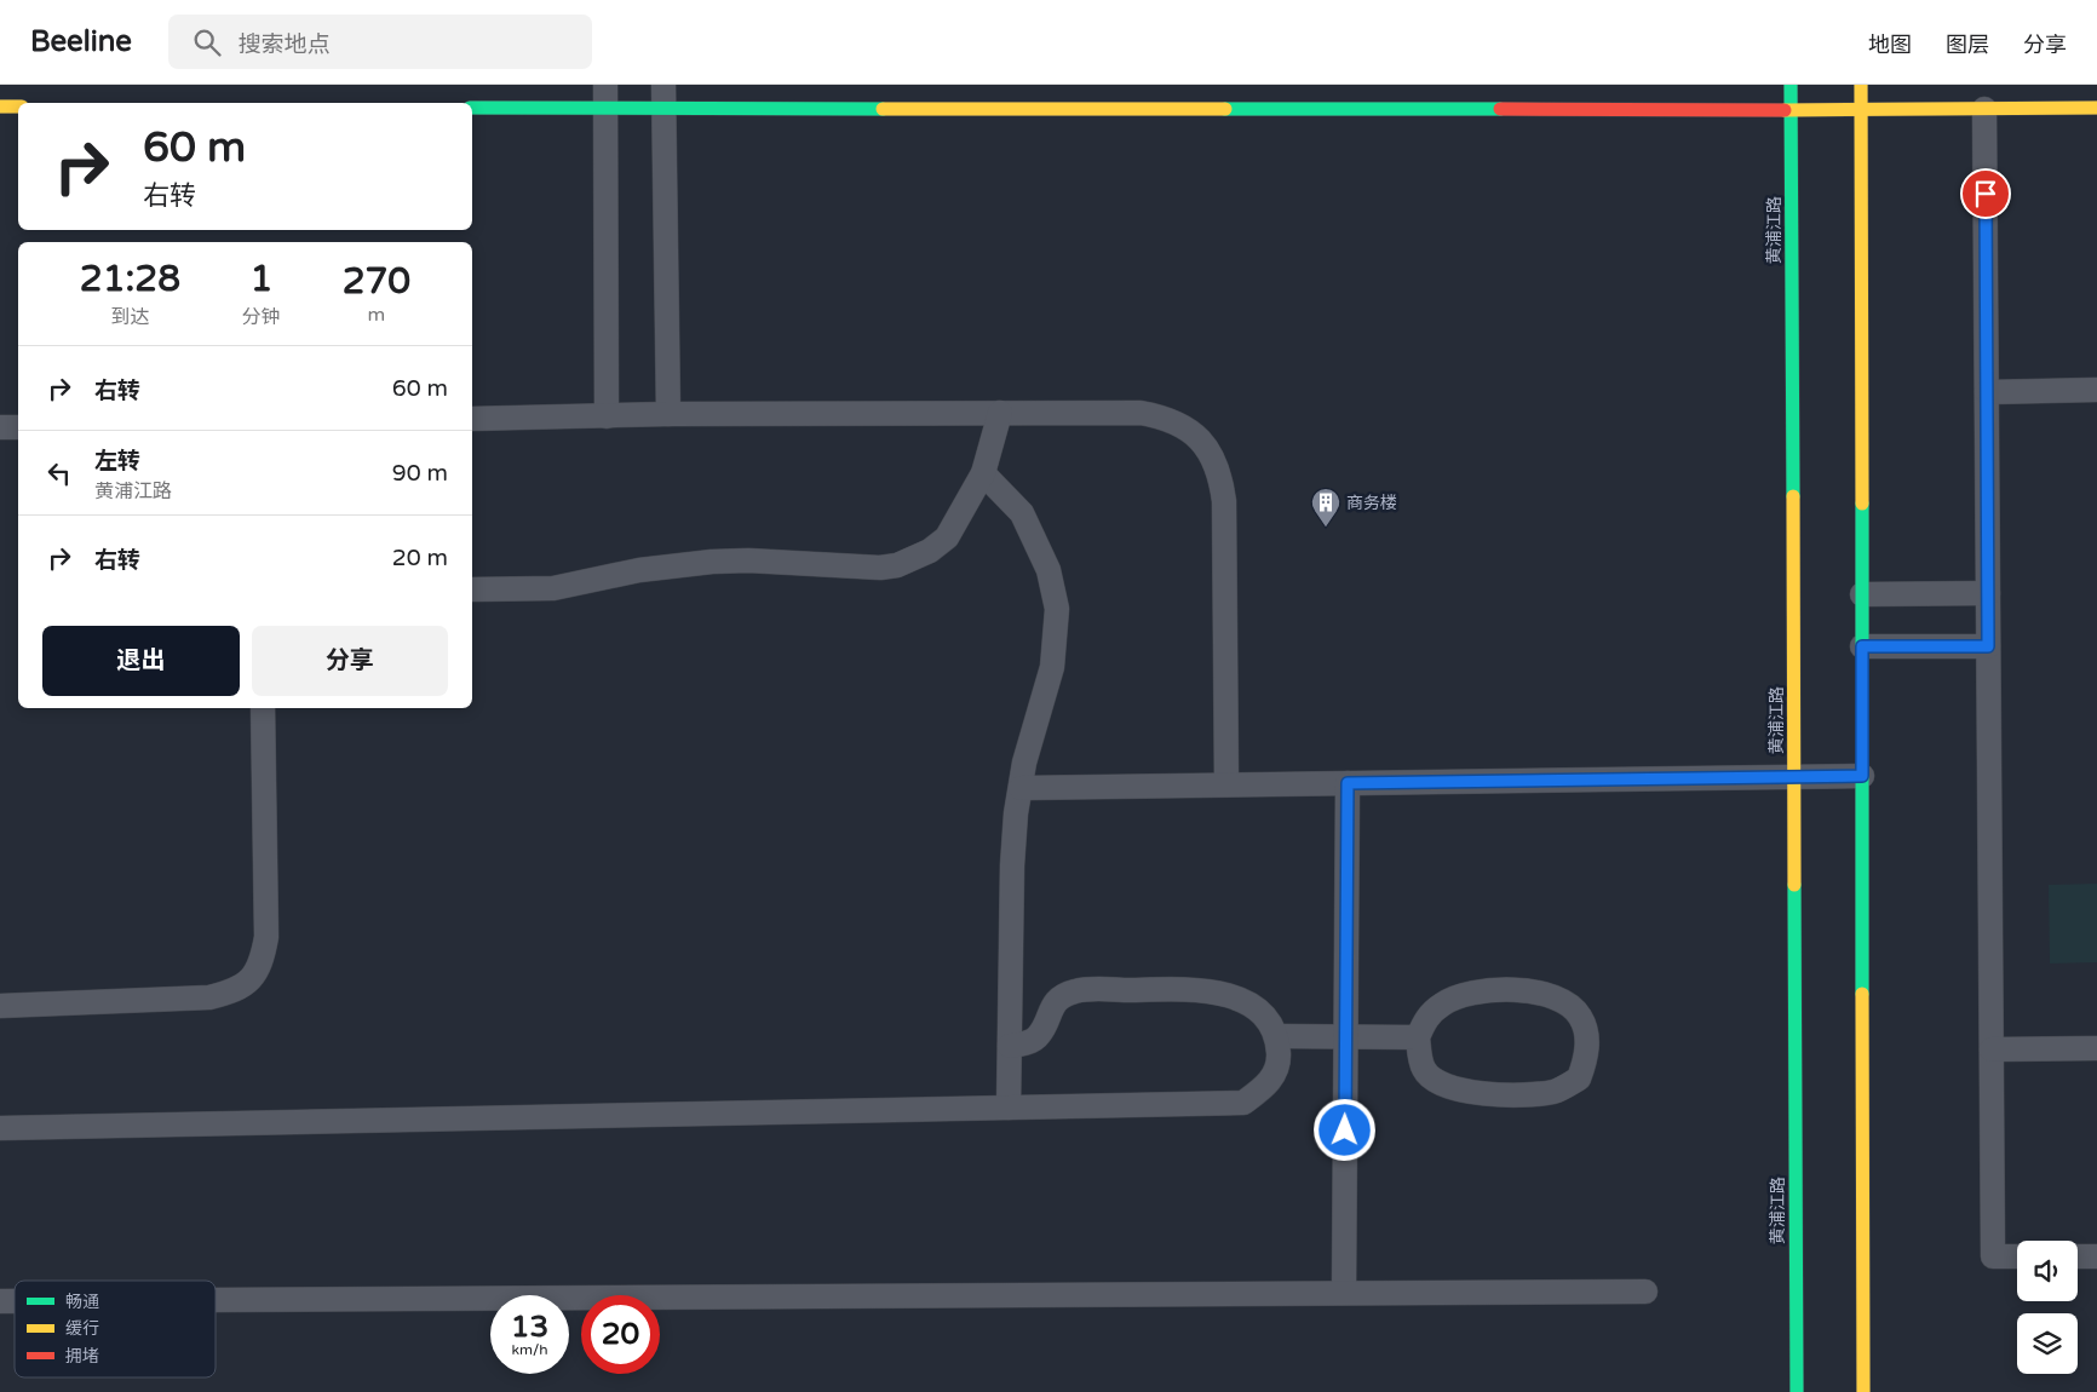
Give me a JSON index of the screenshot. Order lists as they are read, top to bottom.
{
  "streets": {
    "street": ["黄浦江路"]
  },
  "places": {
    "building": ["商务楼"]
  },
  "legend": ["畅通", "缓行", "拥堵"],
  "page": {
    "header": "Beeline",
    "search": "搜索地点",
    "nav": ["地图", "图层", "分享"],
    "turn": ["60 m", "右转"],
    "eta": [
      "21:28",
      "到达",
      "1",
      "分钟",
      "270",
      "m"
    ],
    "list": [
      {
        "name": "右转",
        "value": "60 m"
      },
      {
        "name": "左转",
        "note": "黄浦江路",
        "value": "90 m"
      },
      {
        "name": "右转",
        "value": "20 m"
      }
    ],
    "buttons": ["退出", "分享"],
    "speed": "13 km/h",
    "limit": "20"
  }
}
